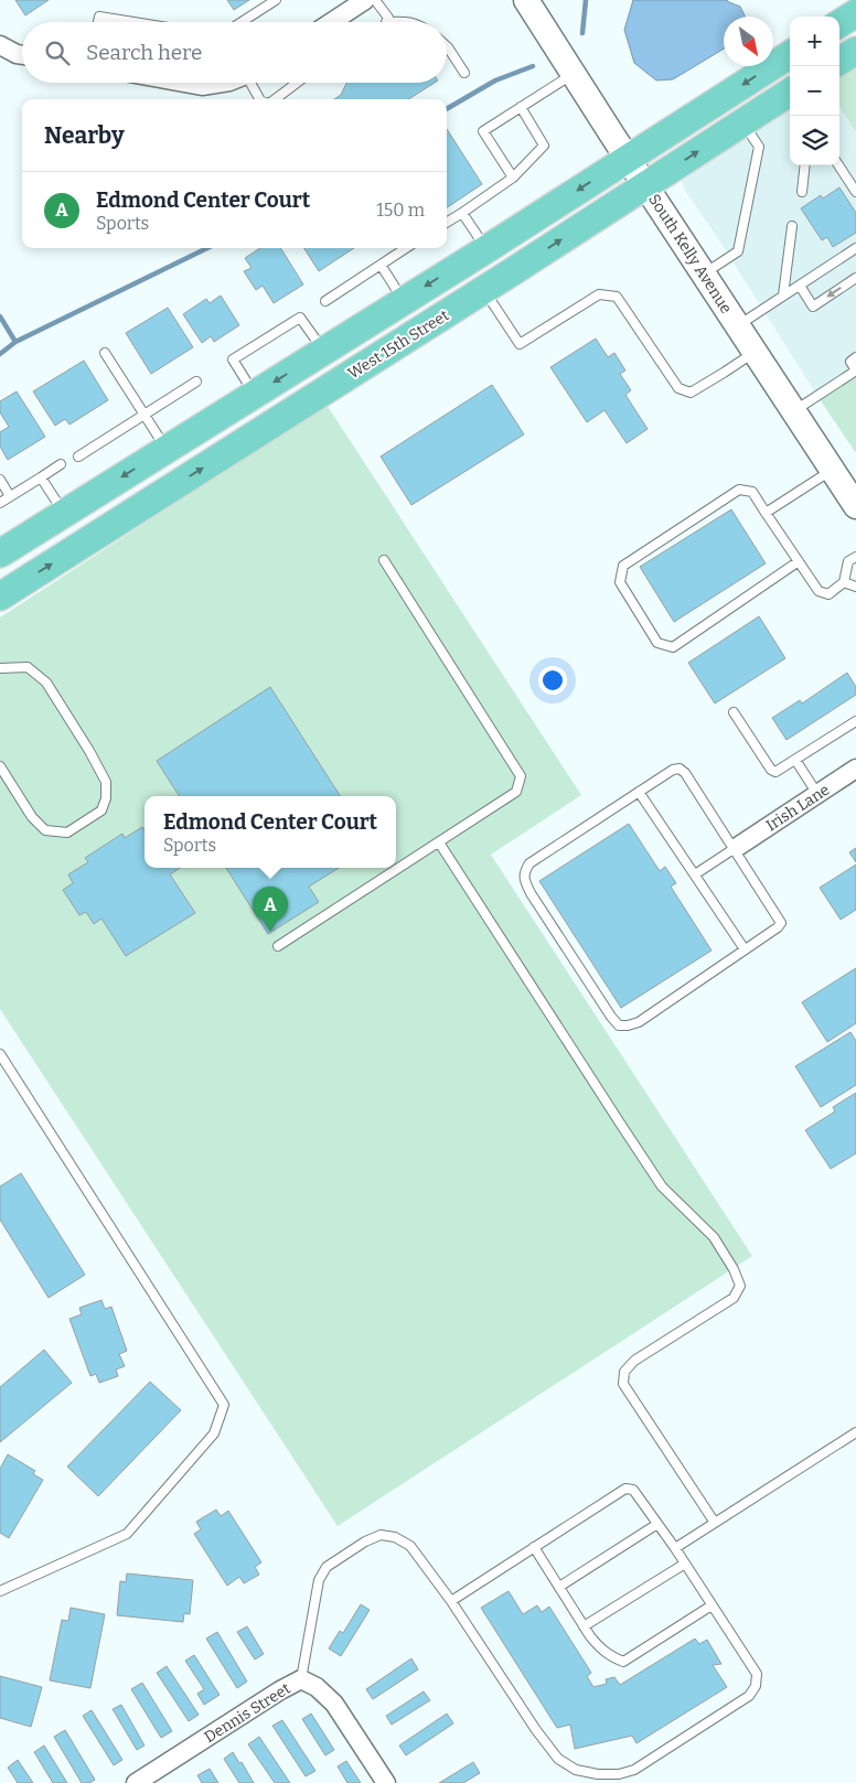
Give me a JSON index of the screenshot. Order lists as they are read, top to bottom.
{
  "streets": {
    "main road": ["South Kelly Avenue", "West 15th Street"],
    "street": ["Irish Lane", "Dennis Street"]
  },
  "crossings": [
    ["South Kelly Avenue", "West 15th Street"]
  ],
  "north": "bottom right",
  "page": {
    "map_buttons": ["+", "−"],
    "search": "Search here",
    "heading": "Nearby",
    "list": [
      {
        "mark": "A",
        "name": "Edmond Center Court",
        "note": "Sports",
        "value": "150 m"
      }
    ],
    "popup": ["Edmond Center Court", "Sports"],
    "pins": "A"
  }
}
